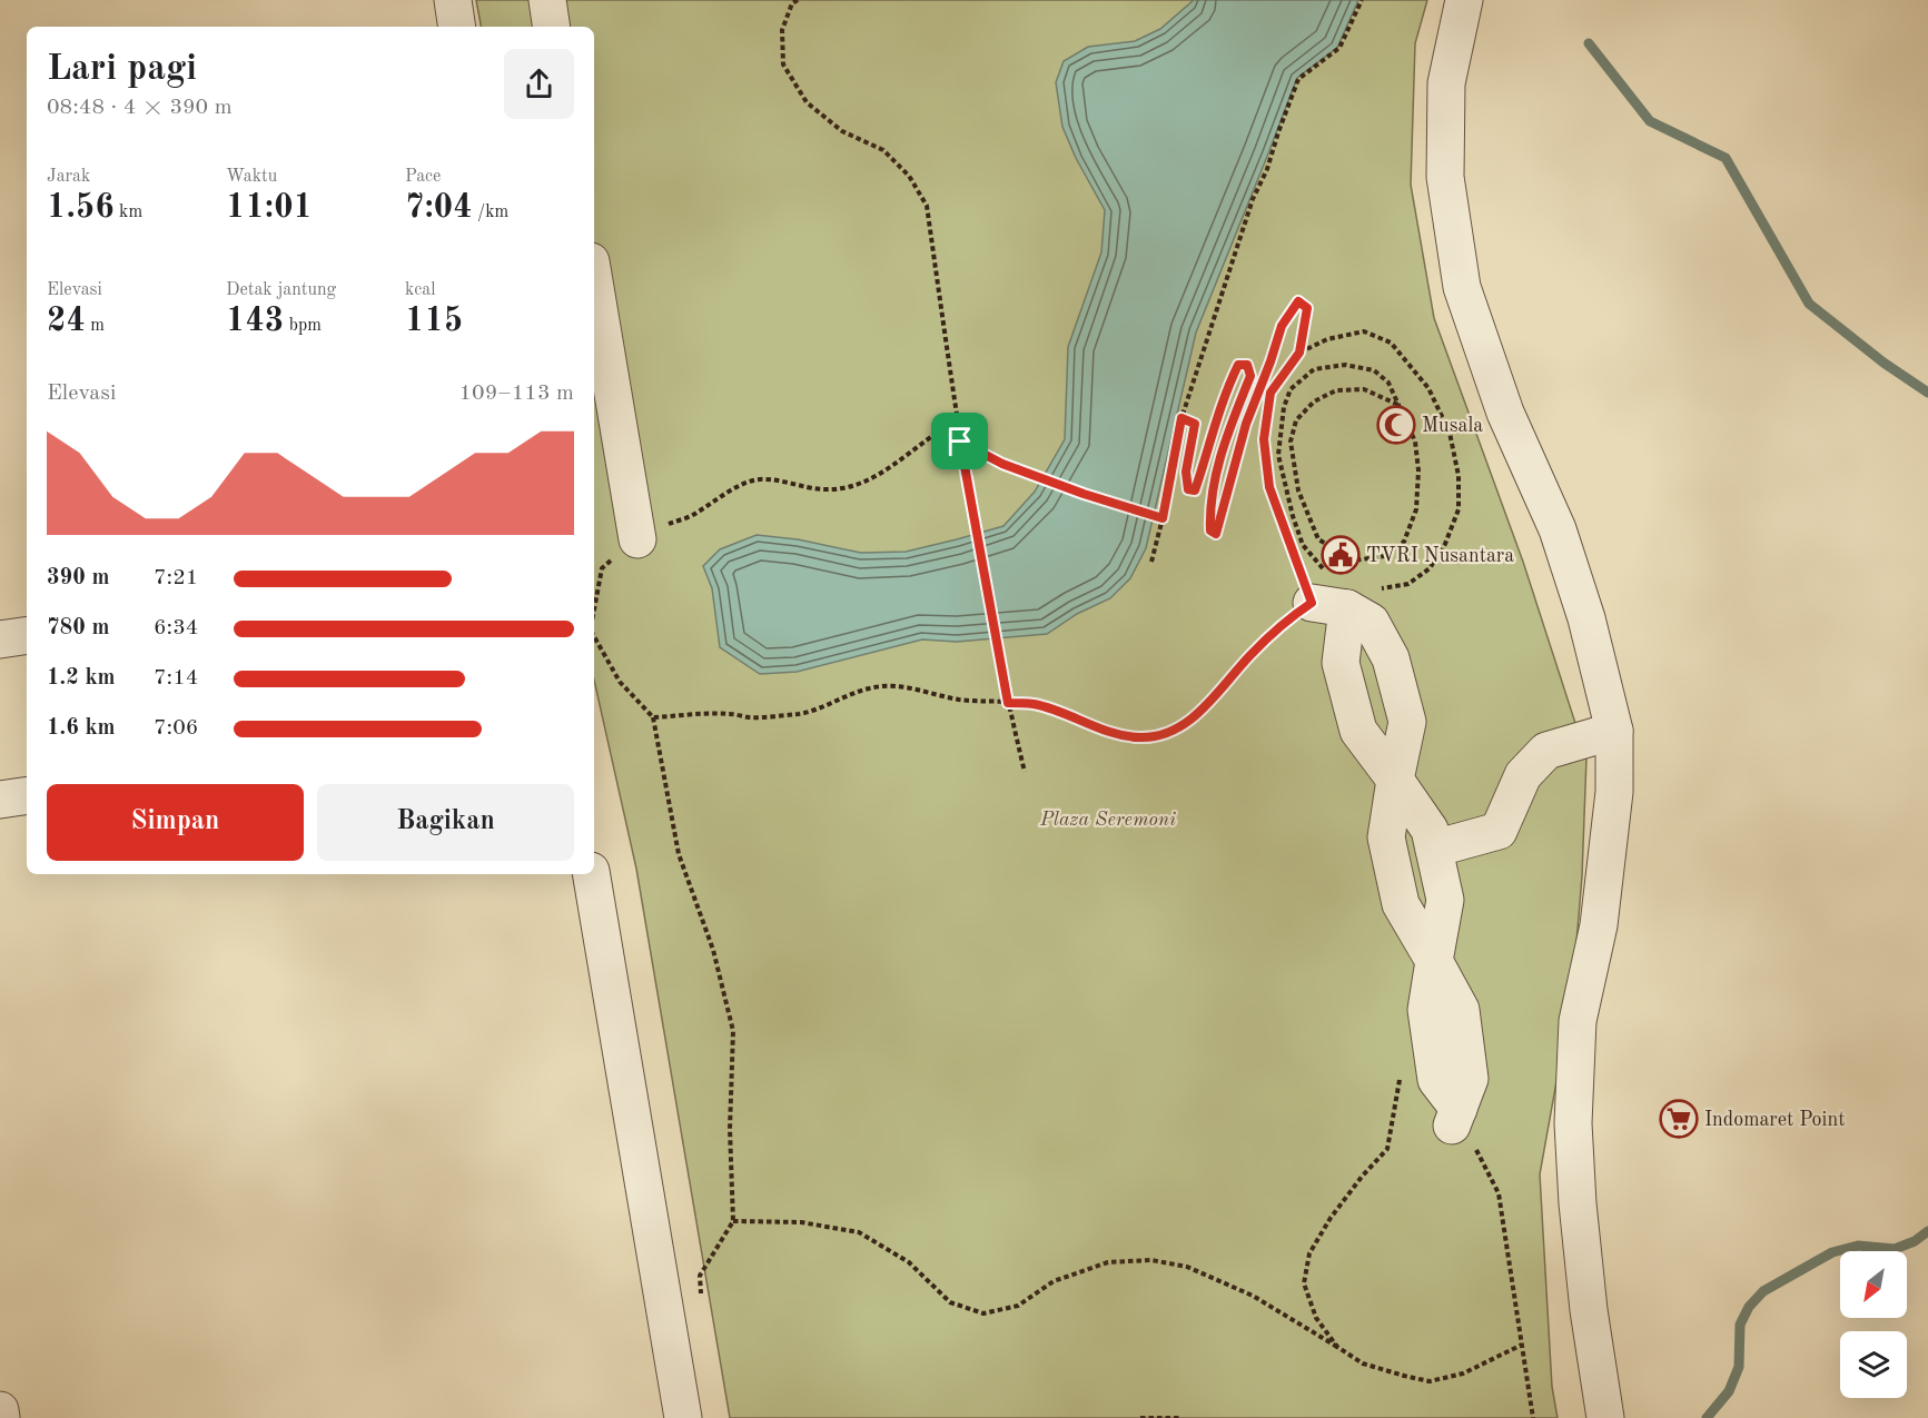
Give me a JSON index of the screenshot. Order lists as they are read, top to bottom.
{
  "parks": ["Plaza Seremoni"],
  "places": {
    "mosque": ["Musala"],
    "public building": ["TVRI Nusantara"],
    "supermarket": ["Indomaret Point"]
  },
  "north": "bottom left",
  "page": {
    "heading": ["Lari pagi", "08:48 · 4 × 390 m"],
    "stats": [
      ["Jarak", "1.56 km"],
      ["Waktu", "11:01"],
      ["Pace", "7:04 /km"],
      ["Elevasi", "24 m"],
      ["Detak jantung", "143 bpm"],
      ["kcal", "115"]
    ],
    "chart": ["Elevasi", "109–113 m"],
    "list": [
      {
        "name": "390 m",
        "note": "7:21"
      },
      {
        "name": "780 m",
        "note": "6:34"
      },
      {
        "name": "1.2 km",
        "note": "7:14"
      },
      {
        "name": "1.6 km",
        "note": "7:06"
      }
    ],
    "buttons": ["Simpan", "Bagikan"]
  }
}
